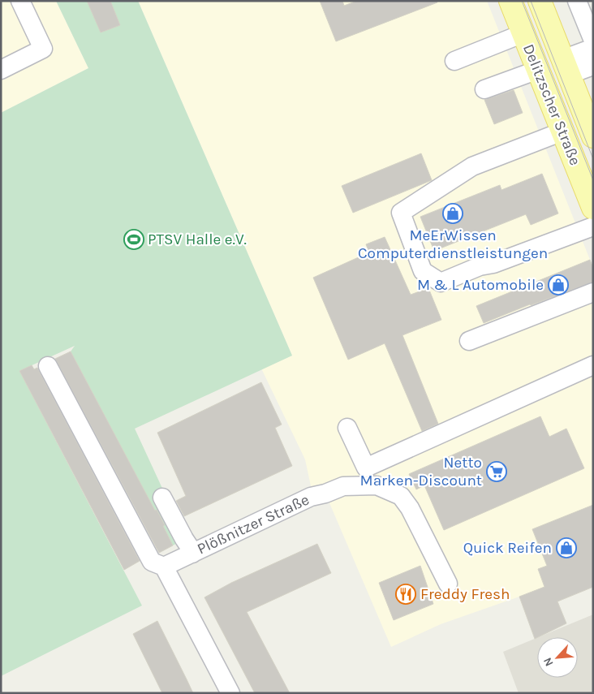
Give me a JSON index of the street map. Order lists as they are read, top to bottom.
{
  "streets": {
    "main road": ["Delitzscher Straße"],
    "street": ["Plößnitzer Straße"]
  },
  "places": {
    "shop": ["MeErWissen Computerdienstleistungen", "M & L Automobile", "Quick Reifen"],
    "sports": ["PTSV Halle e.V."],
    "supermarket": ["Netto Marken-Discount"],
    "restaurant": ["Freddy Fresh"]
  },
  "north": "bottom left"
}
